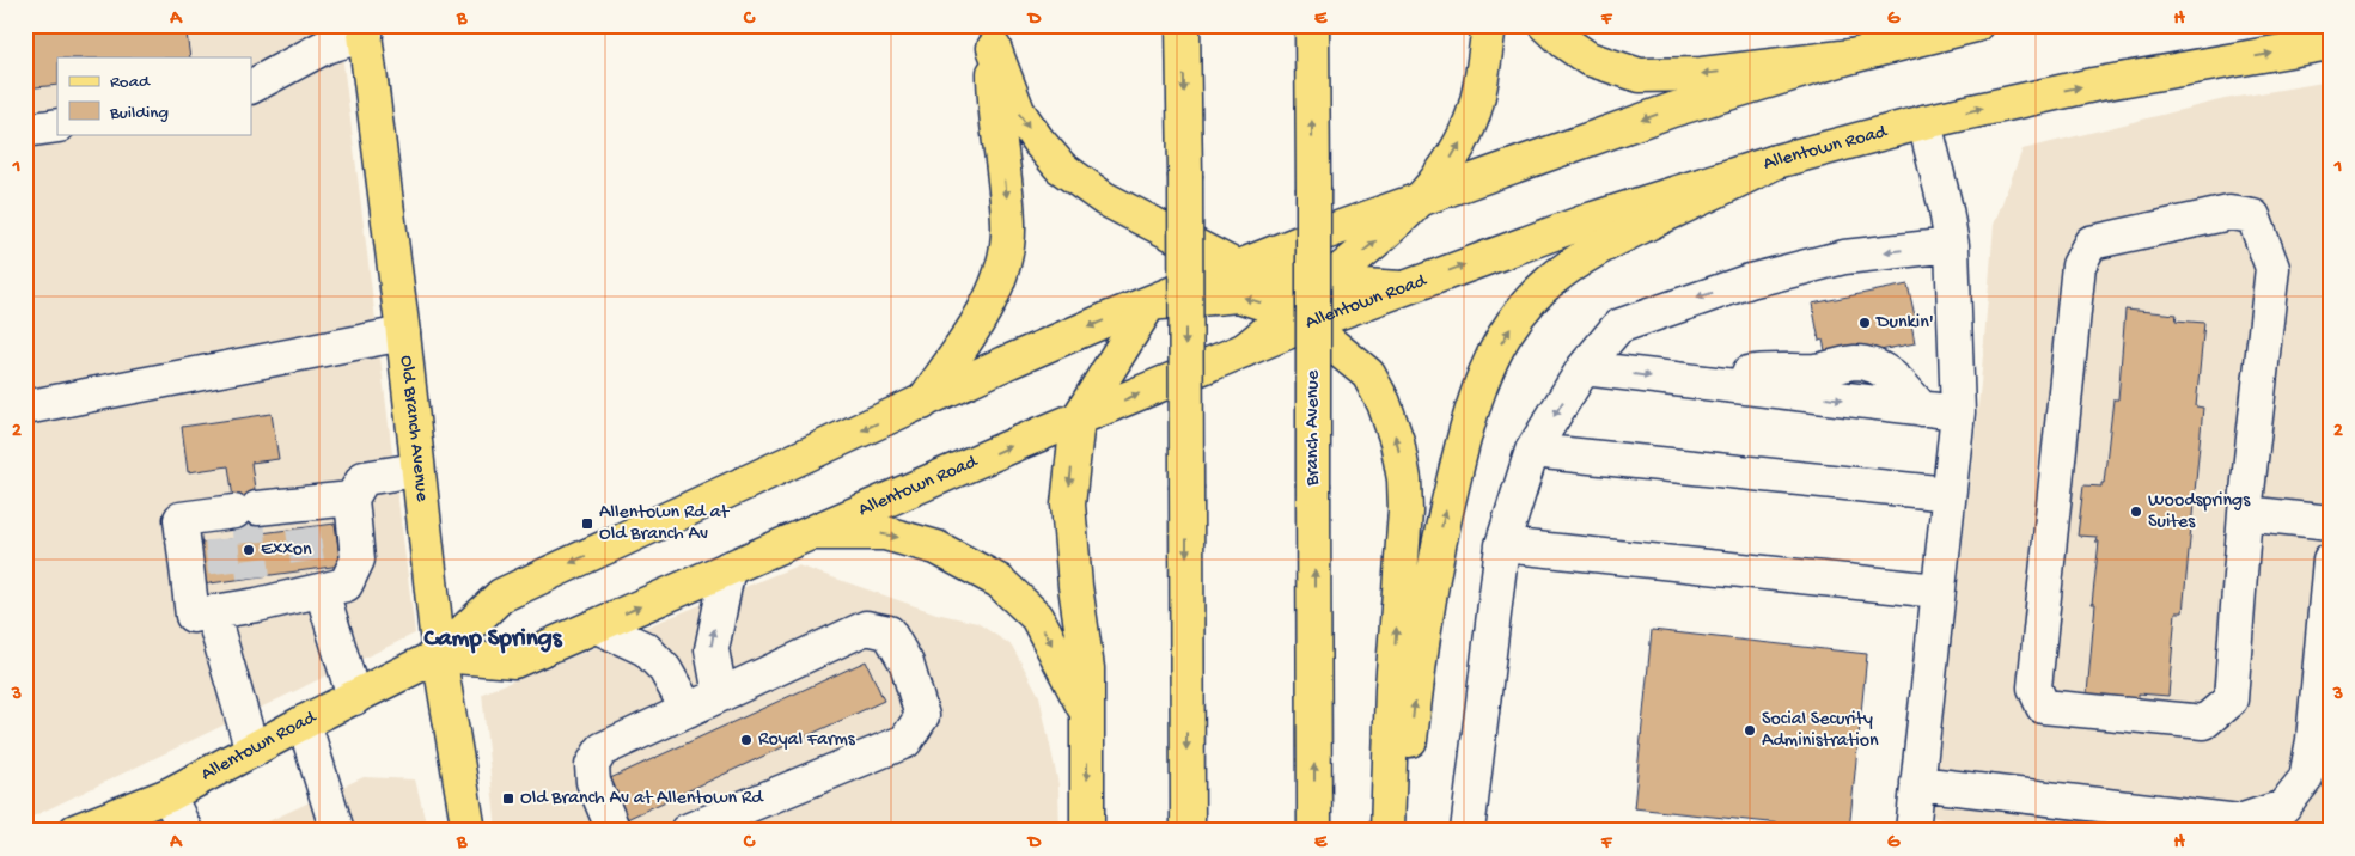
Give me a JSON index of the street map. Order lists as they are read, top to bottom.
{
  "streets": {
    "main road": ["Allentown Road", "Old Branch Avenue", "Branch Avenue"]
  },
  "crossings": [
    ["Allentown Road", "Old Branch Avenue"]
  ],
  "districts": ["Camp Springs"],
  "places": {
    "other": [
      "Dunkin'",
      "Woodsprings Suites",
      "Exxon",
      "Social Security Administration",
      "Royal Farms"
    ],
    "transit": ["Allentown Rd at Old Branch Av", "Old Branch Av at Allentown Rd"]
  },
  "legend": ["Road", "Building"],
  "grid": {
    "columns": [
      "A",
      "B",
      "C",
      "D",
      "E",
      "F",
      "G",
      "H"
    ],
    "rows": ["1", "2", "3"]
  }
}
